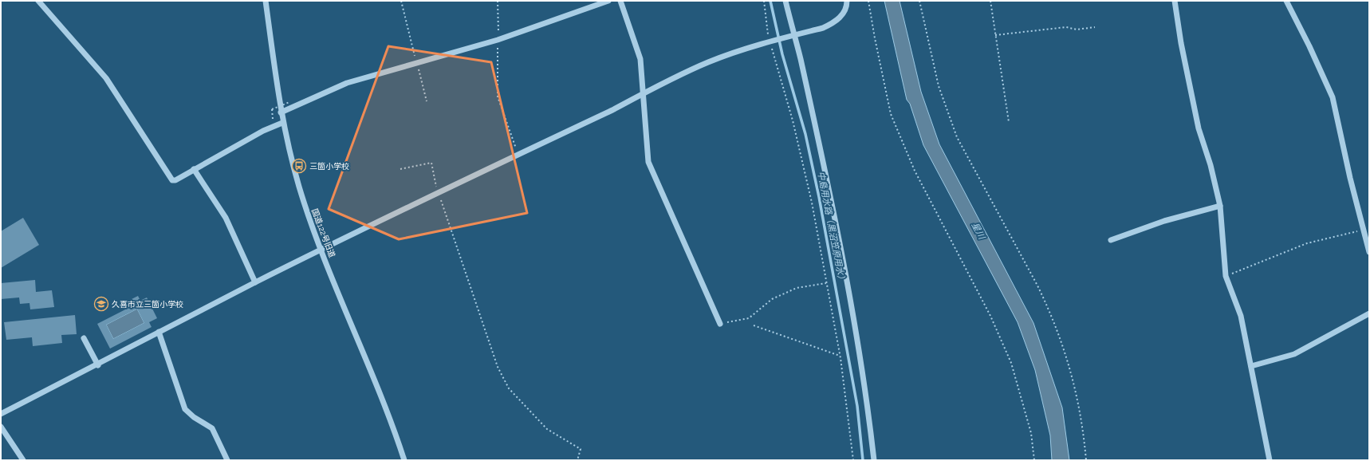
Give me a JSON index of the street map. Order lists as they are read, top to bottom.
{
  "streets": {
    "street": ["国道122号旧道"]
  },
  "water": ["中島用水路（黒沼笠原用水）", "星川"],
  "places": {
    "bus stop": ["三箇小学校"],
    "school or university": ["久喜市立三箇小学校"]
  }
}
